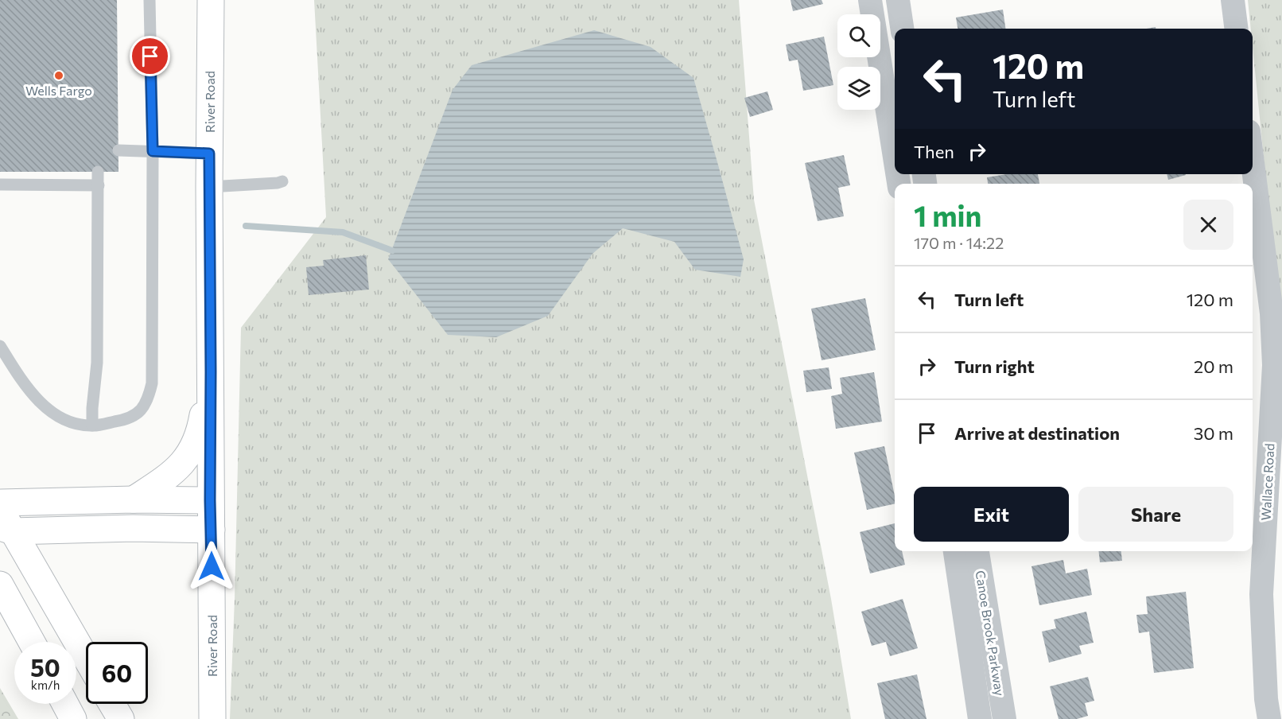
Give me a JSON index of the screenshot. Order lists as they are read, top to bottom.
{
  "streets": {
    "main road": ["River Road"],
    "street": ["Wallace Road", "Canoe Brook Parkway"]
  },
  "places": ["Wells Fargo"],
  "page": {
    "turn": ["120 m", "Turn left"],
    "then": "Then",
    "heading": ["1 min", "170 m · 14:22"],
    "list": [
      {
        "name": "Turn left",
        "value": "120 m"
      },
      {
        "name": "Turn right",
        "value": "20 m"
      },
      {
        "name": "Arrive at destination",
        "value": "30 m"
      }
    ],
    "buttons": ["Exit", "Share"],
    "speed": "50 km/h",
    "limit": "60"
  }
}
